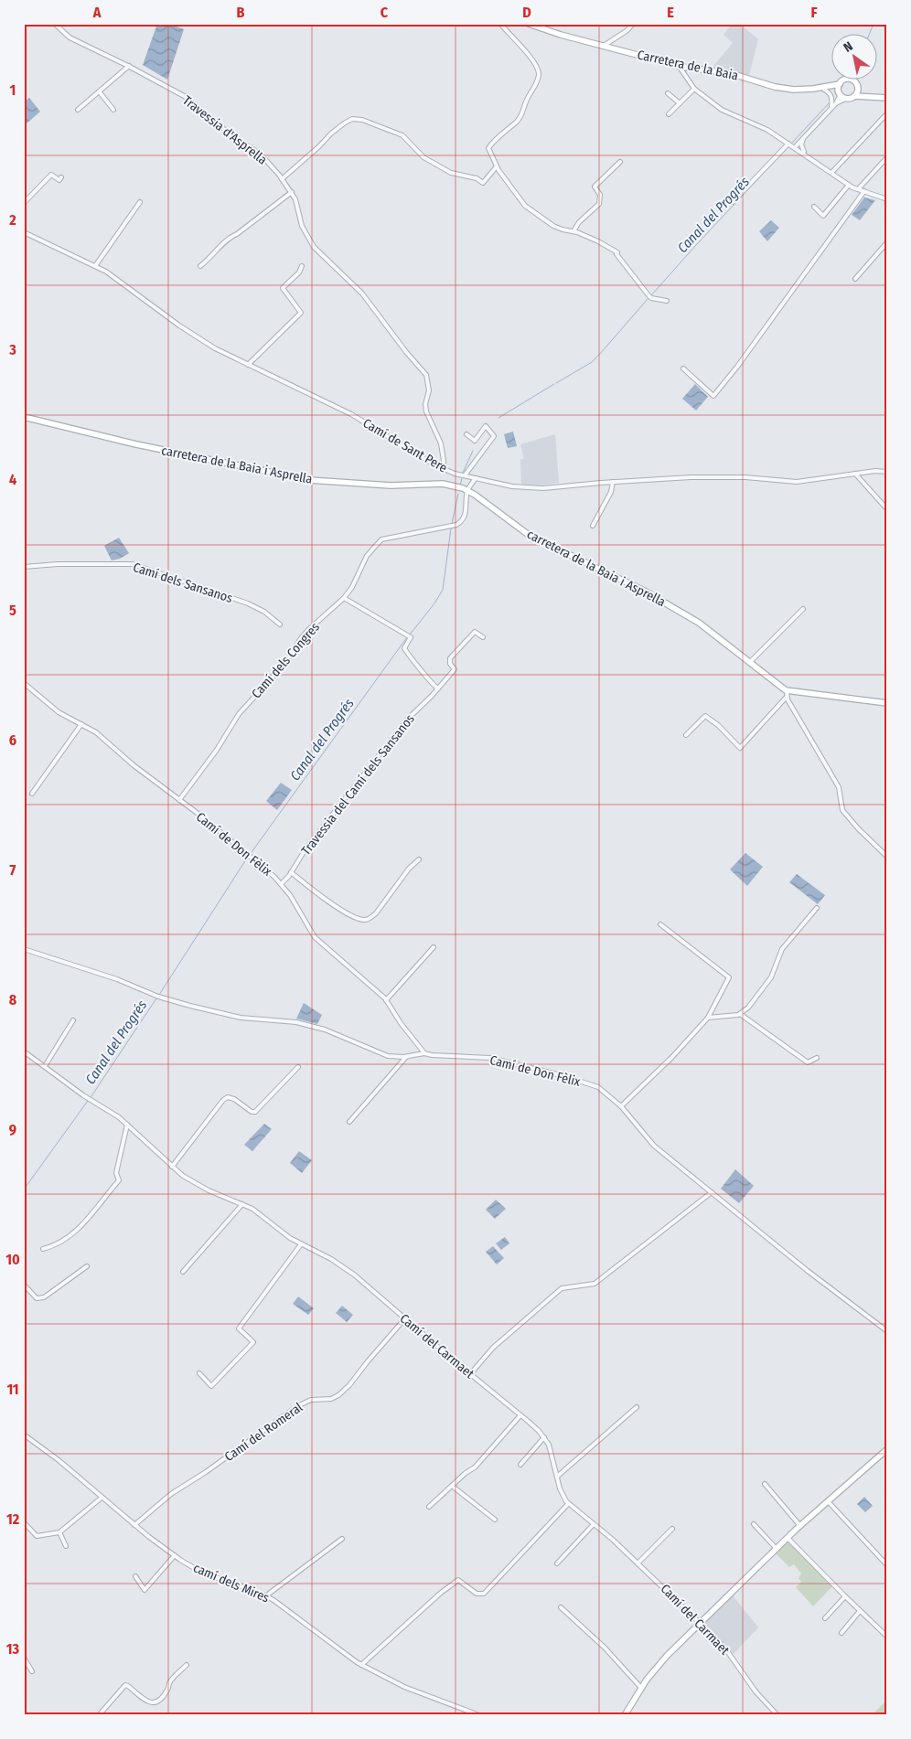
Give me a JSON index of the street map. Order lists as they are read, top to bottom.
{
  "streets": {
    "main road": ["Carretera de la Baia", "carretera de la Baia i Asprella"],
    "street": [
      "Travessia d'Asprella",
      "Camí de Sant Pere",
      "Camí dels Sansanos",
      "Camí dels Congres",
      "Travessia del Camí dels Sansanos",
      "Camí de Don Fèlix",
      "Camí del Carmaet",
      "Camí del Romeral",
      "camí dels Mires"
    ]
  },
  "crossings": [
    ["Travessia d'Asprella", "Camí de Sant Pere"],
    ["Camí de Sant Pere", "Camí dels Congres"],
    ["carretera de la Baia i Asprella", "Camí dels Congres"],
    ["Camí dels Congres", "Camí de Don Fèlix"],
    ["Travessia del Camí dels Sansanos", "Camí de Don Fèlix"],
    ["Camí del Carmaet", "Camí del Romeral"],
    ["Camí del Romeral", "camí dels Mires"]
  ],
  "water": ["Canal del Progrés"],
  "north": "top left",
  "grid": {
    "columns": [
      "A",
      "B",
      "C",
      "D",
      "E",
      "F"
    ],
    "rows": [
      "1",
      "2",
      "3",
      "4",
      "5",
      "6",
      "7",
      "8",
      "9",
      "10",
      "11",
      "12",
      "13"
    ]
  }
}
